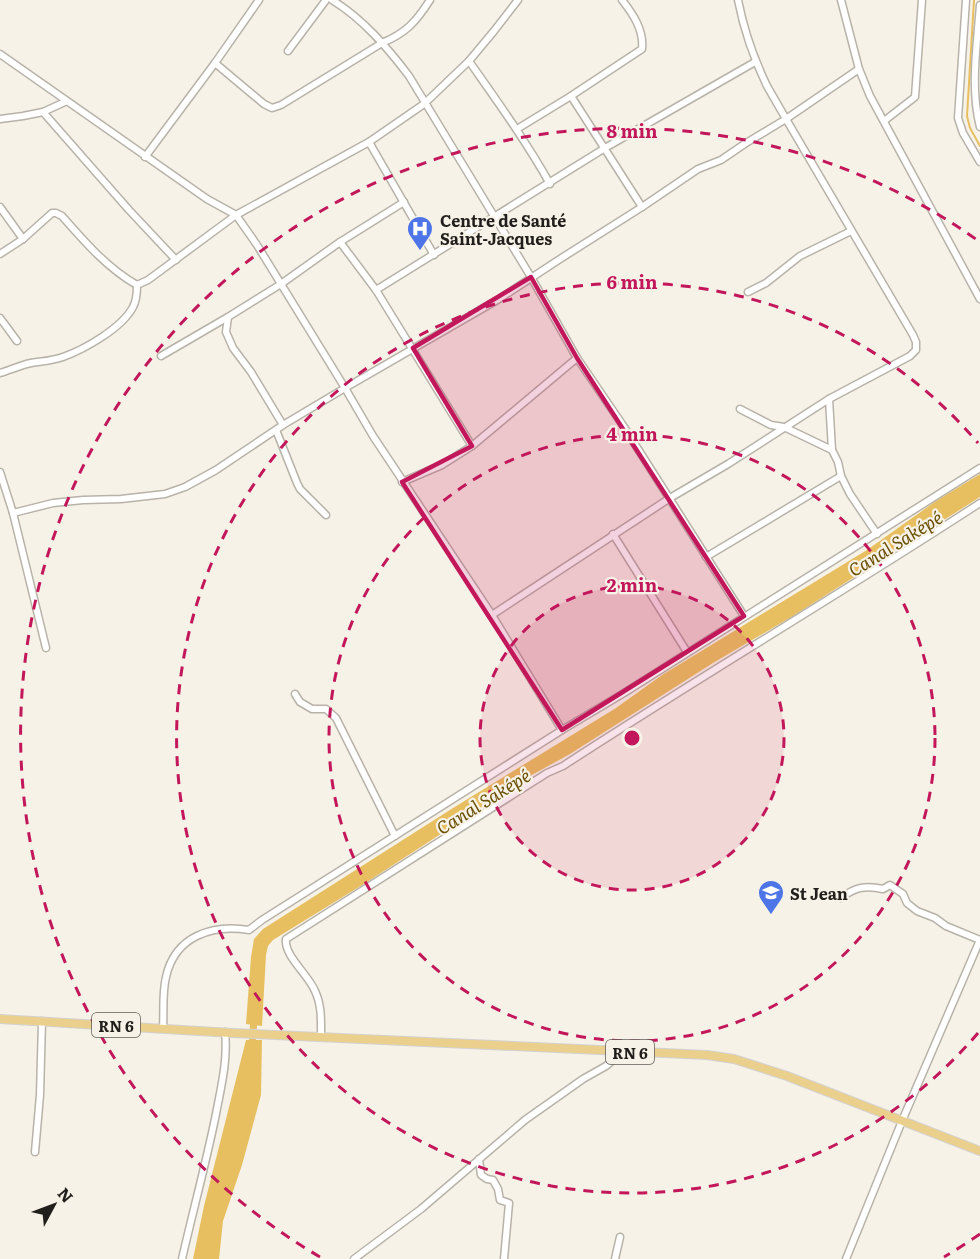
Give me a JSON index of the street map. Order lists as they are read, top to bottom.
{
  "streets": {
    "main road": ["RN 6"]
  },
  "water": ["Canal Saképé"],
  "places": {
    "hospital": ["Centre de Santé Saint-Jacques"],
    "school or university": ["St Jean"]
  },
  "north": "top right",
  "rings": [
    "8 min",
    "6 min",
    "4 min",
    "2 min"
  ]
}
